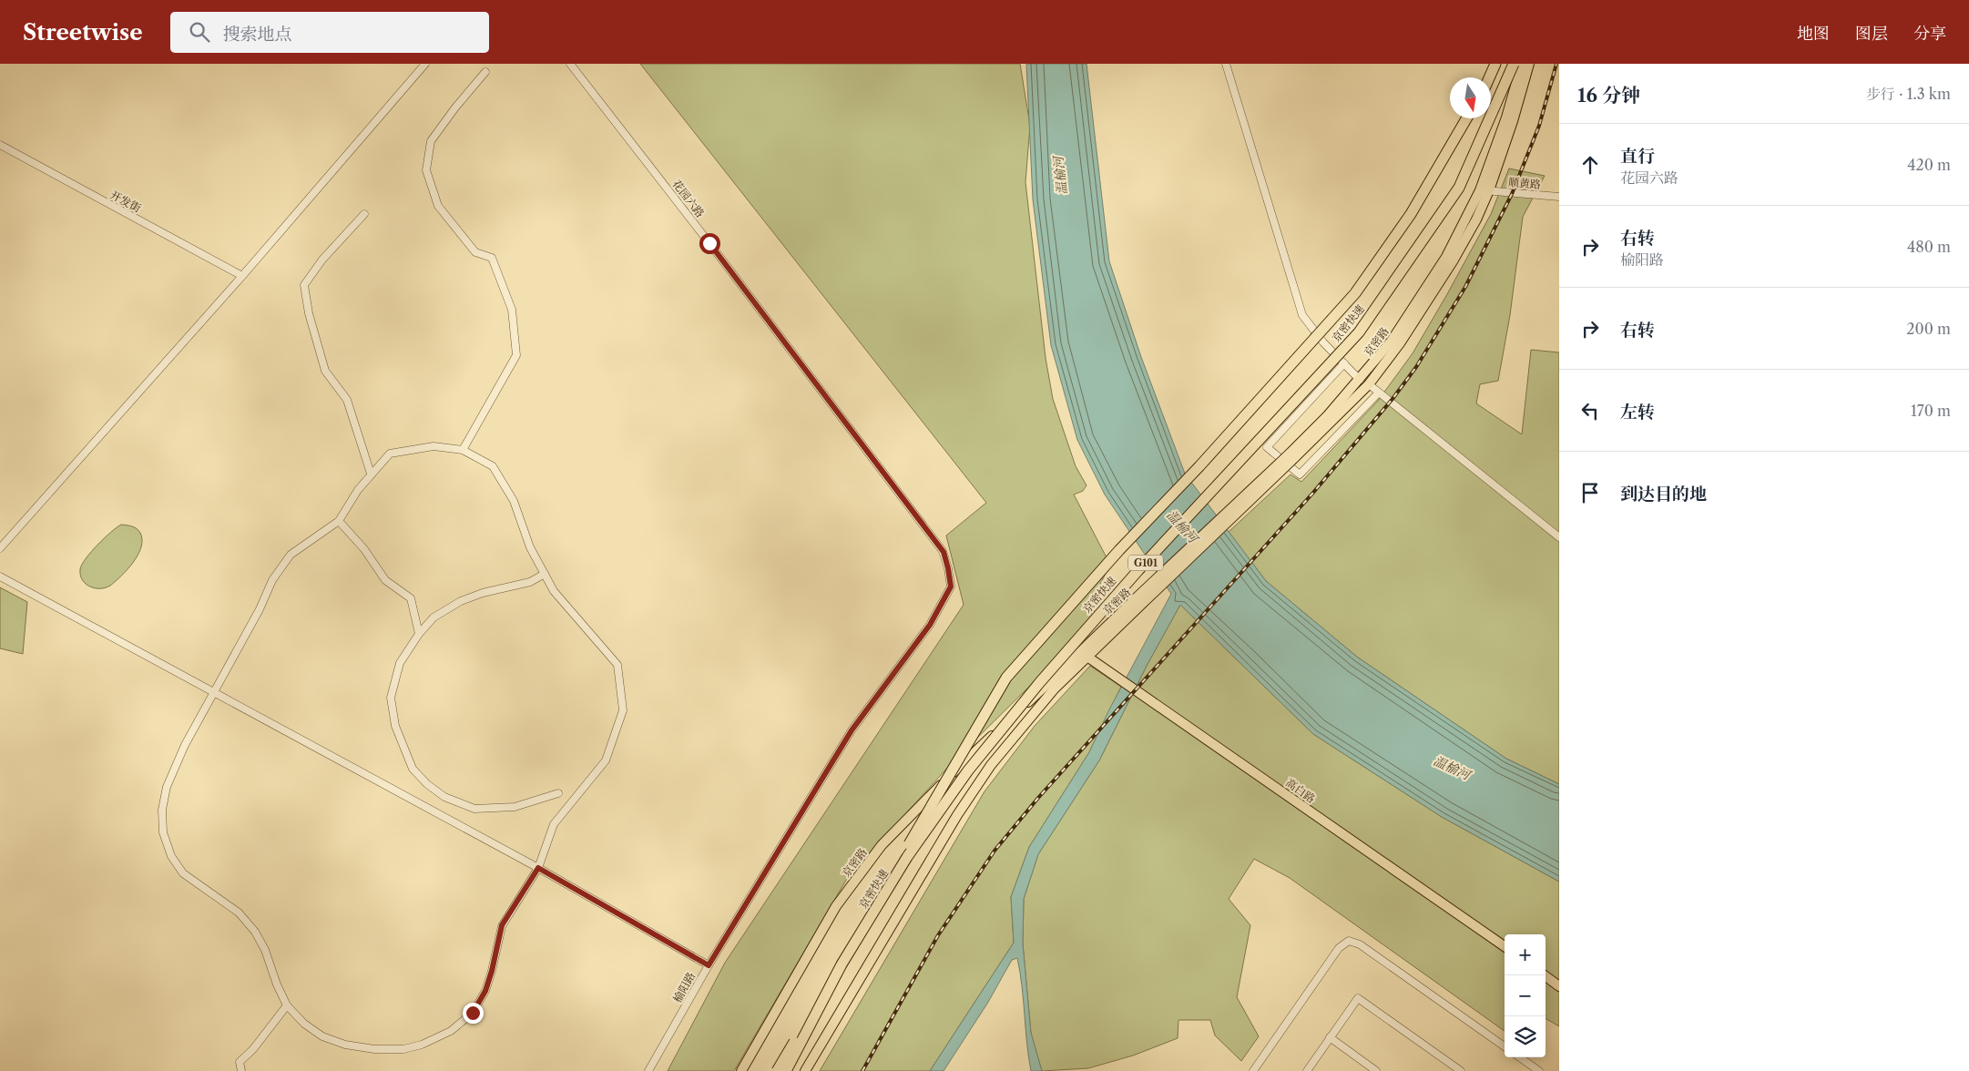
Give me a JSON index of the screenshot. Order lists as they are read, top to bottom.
{
  "streets": {
    "highway": ["京密快速", "G101"],
    "main road": ["京密路", "高白路"],
    "street": [
      "顺黄路",
      "花园六路",
      "开发街",
      "榆阳路"
    ]
  },
  "crossings": [
    ["顺黄路", "京密路"],
    ["花园六路", "榆阳路"],
    ["京密路", "高白路"]
  ],
  "water": ["温榆河"],
  "north": "bottom",
  "page": {
    "header": "Streetwise",
    "search": "搜索地点",
    "nav": ["地图", "图层", "分享"],
    "heading": ["16 分钟", "步行 · 1.3 km"],
    "list": [
      ["直行", "花园六路", "420 m"],
      ["右转", "榆阳路", "480 m"],
      ["右转", "200 m"],
      ["左转", "170 m"],
      "到达目的地"
    ],
    "map_buttons": ["+", "−"]
  }
}
